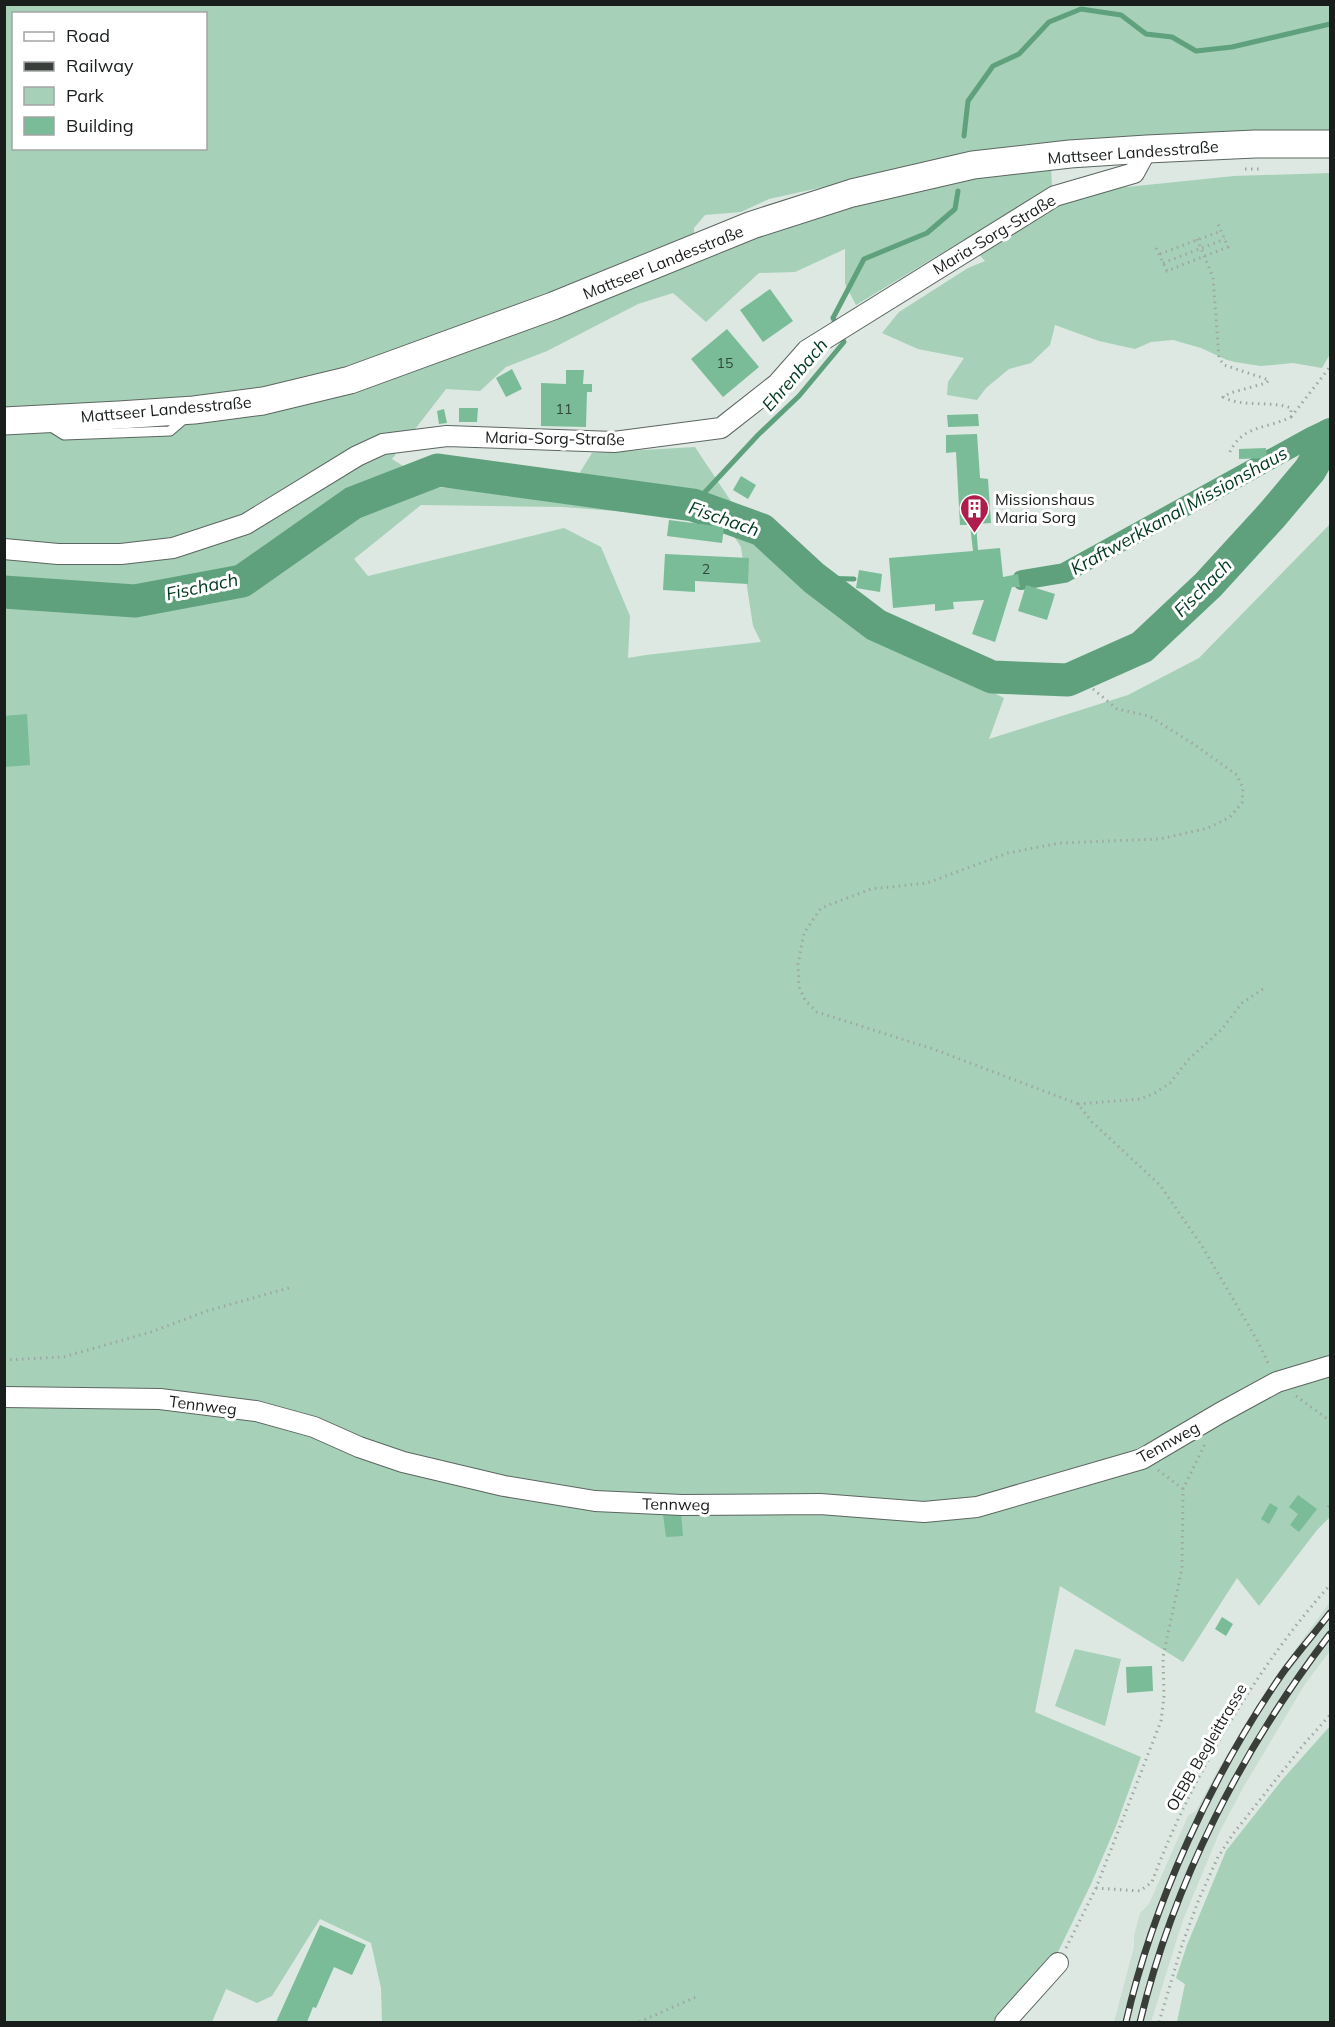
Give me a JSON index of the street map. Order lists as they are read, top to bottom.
{
  "streets": {
    "main road": ["Mattseer Landesstraße"],
    "street": ["Maria-Sorg-Straße", "Tennweg"],
    "path": ["OEBB Begleittrasse"]
  },
  "crossings": [
    ["Mattseer Landesstraße", "Maria-Sorg-Straße"]
  ],
  "water": ["Ehrenbach", "Kraftwerkkanal Missionshaus", "Fischach"],
  "places": {
    "building": ["Missionshaus Maria Sorg"]
  },
  "house_numbers": ["15", "11", "2"],
  "legend": [
    "Road",
    "Railway",
    "Park",
    "Building"
  ]
}
